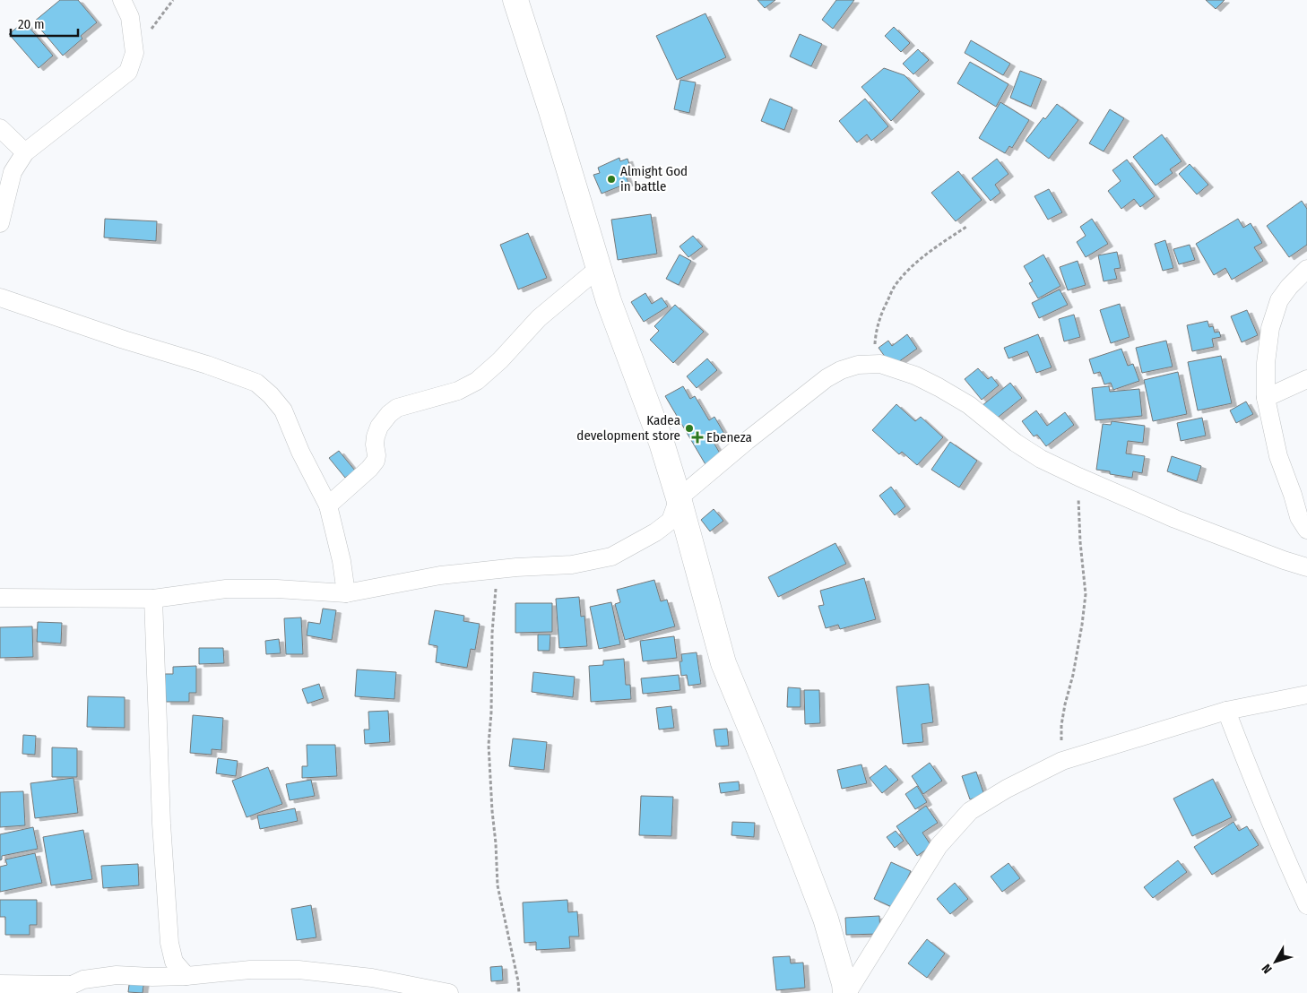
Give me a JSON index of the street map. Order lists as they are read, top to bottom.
{
  "places": {
    "other": ["Almight God in battle", "Kadea development store"],
    "health": ["Ebeneza"]
  },
  "scale_bar": "20 m",
  "north": "bottom left"
}
